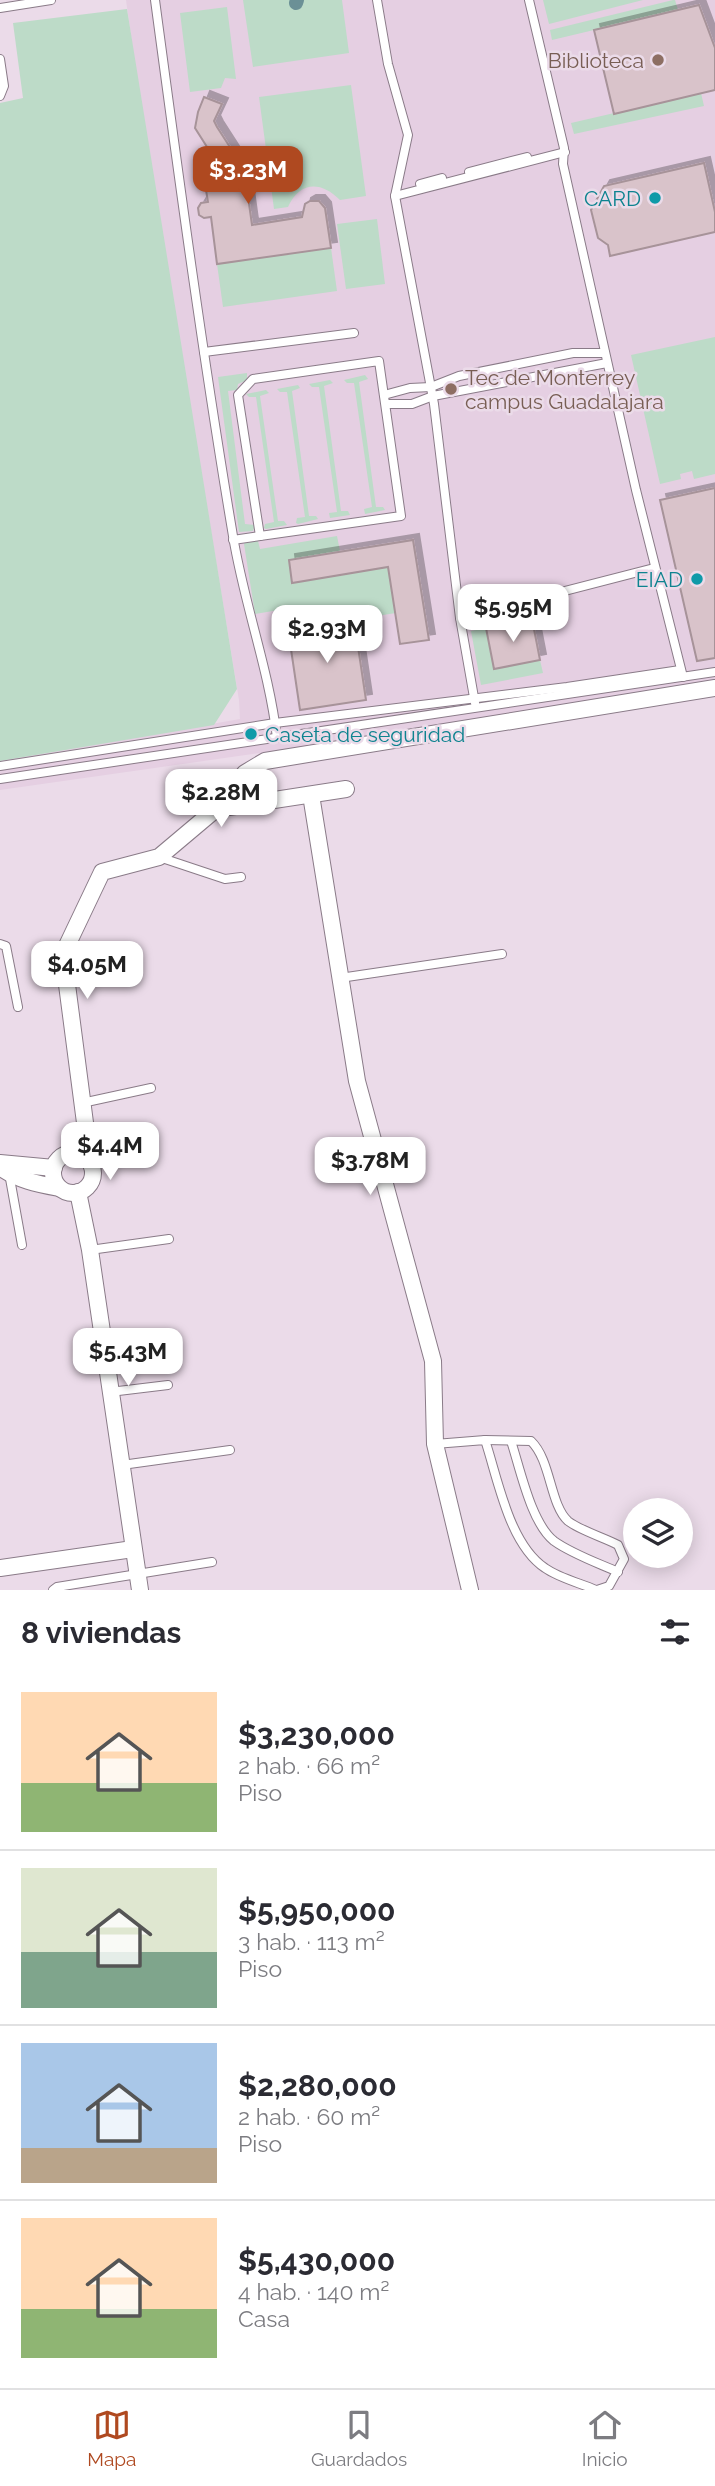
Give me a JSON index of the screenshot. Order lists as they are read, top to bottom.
{
  "places": [
    "Biblioteca",
    "CARD",
    "Tec de Monterrey campus Guadalajara",
    "EIAD",
    "Caseta de seguridad"
  ],
  "page": {
    "price": [
      "$3.23M",
      "$5.95M",
      "$2.93M",
      "$2.28M",
      "$4.05M",
      "$4.4M",
      "$3.78M",
      "$5.43M"
    ],
    "heading": "8 viviendas",
    "list": [
      {
        "name": "$3,230,000",
        "note": "2 hab. · 66 m² · Piso"
      },
      {
        "name": "$5,950,000",
        "note": "3 hab. · 113 m² · Piso"
      },
      {
        "name": "$2,280,000",
        "note": "2 hab. · 60 m² · Piso"
      },
      {
        "name": "$5,430,000",
        "note": "4 hab. · 140 m² · Casa"
      }
    ],
    "tabs": ["Mapa", "Guardados", "Inicio"]
  }
}
